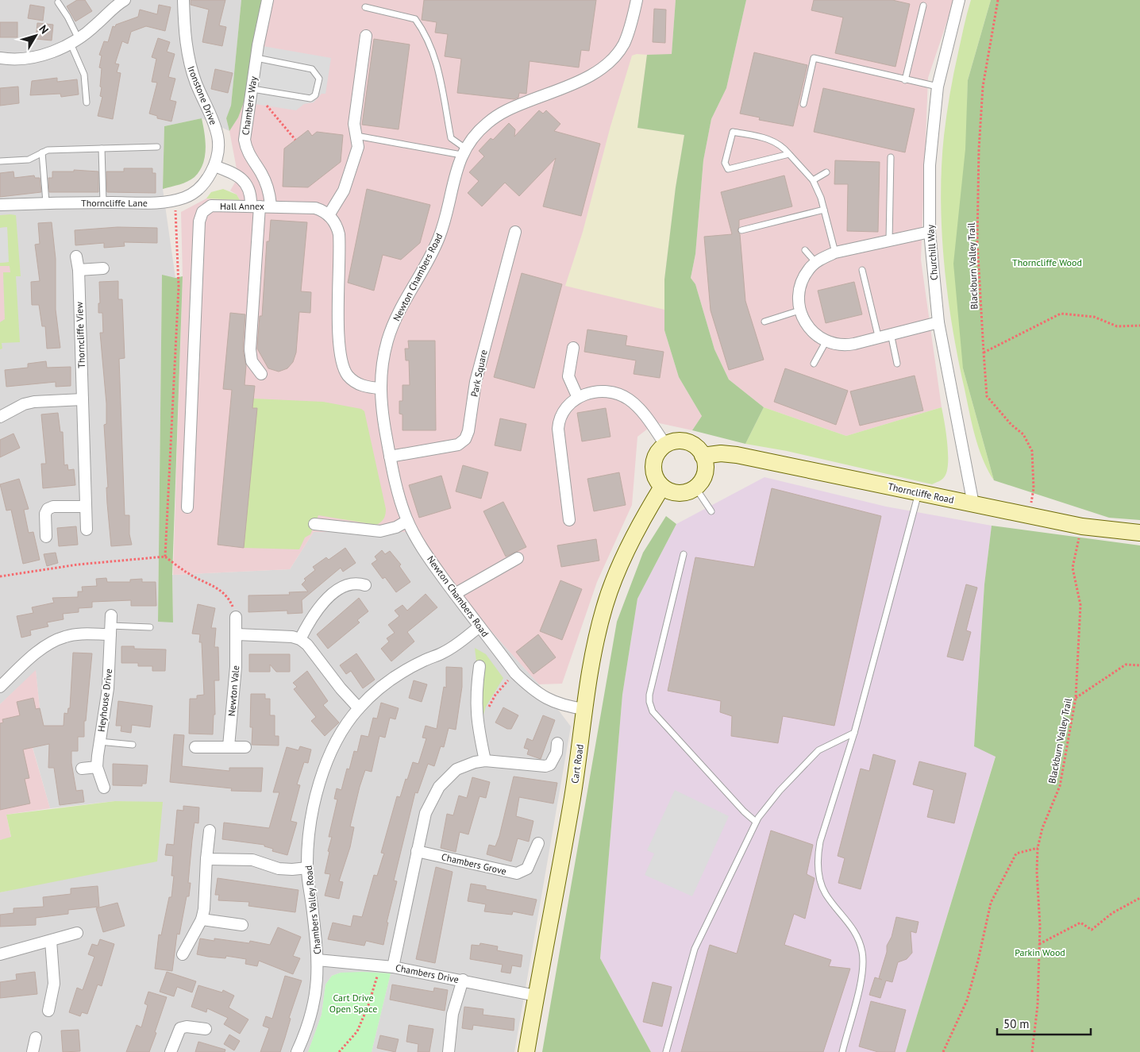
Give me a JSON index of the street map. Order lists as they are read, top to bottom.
{
  "streets": {
    "street": [
      "Ironstone Drive",
      "Chambers Way",
      "Thorncliffe Lane",
      "Hall Annex",
      "Churchill Way",
      "Newton Chambers Road",
      "Thorncliffe View",
      "Park Square",
      "Thorncliffe Road",
      "Newton Vale",
      "Heyhouse Drive",
      "Cart Road",
      "Chambers Grove",
      "Chambers Valley Road",
      "Chambers Drive"
    ],
    "path": ["Blackburn Valley Trail"]
  },
  "crossings": [
    ["Ironstone Drive", "Thorncliffe Lane"],
    ["Chambers Way", "Hall Annex"],
    ["Churchill Way", "Thorncliffe Road"],
    ["Blackburn Valley Trail", "Thorncliffe Road"],
    ["Newton Chambers Road", "Park Square"],
    ["Newton Chambers Road", "Cart Road"],
    ["Newton Chambers Road", "Chambers Valley Road"],
    ["Thorncliffe Road", "Cart Road"],
    ["Cart Road", "Chambers Drive"],
    ["Chambers Valley Road", "Chambers Drive"]
  ],
  "parks": ["Thorncliffe Wood", "Parkin Wood", "Cart Drive Open Space"],
  "scale_bar": "50 m",
  "north": "top right"
}
